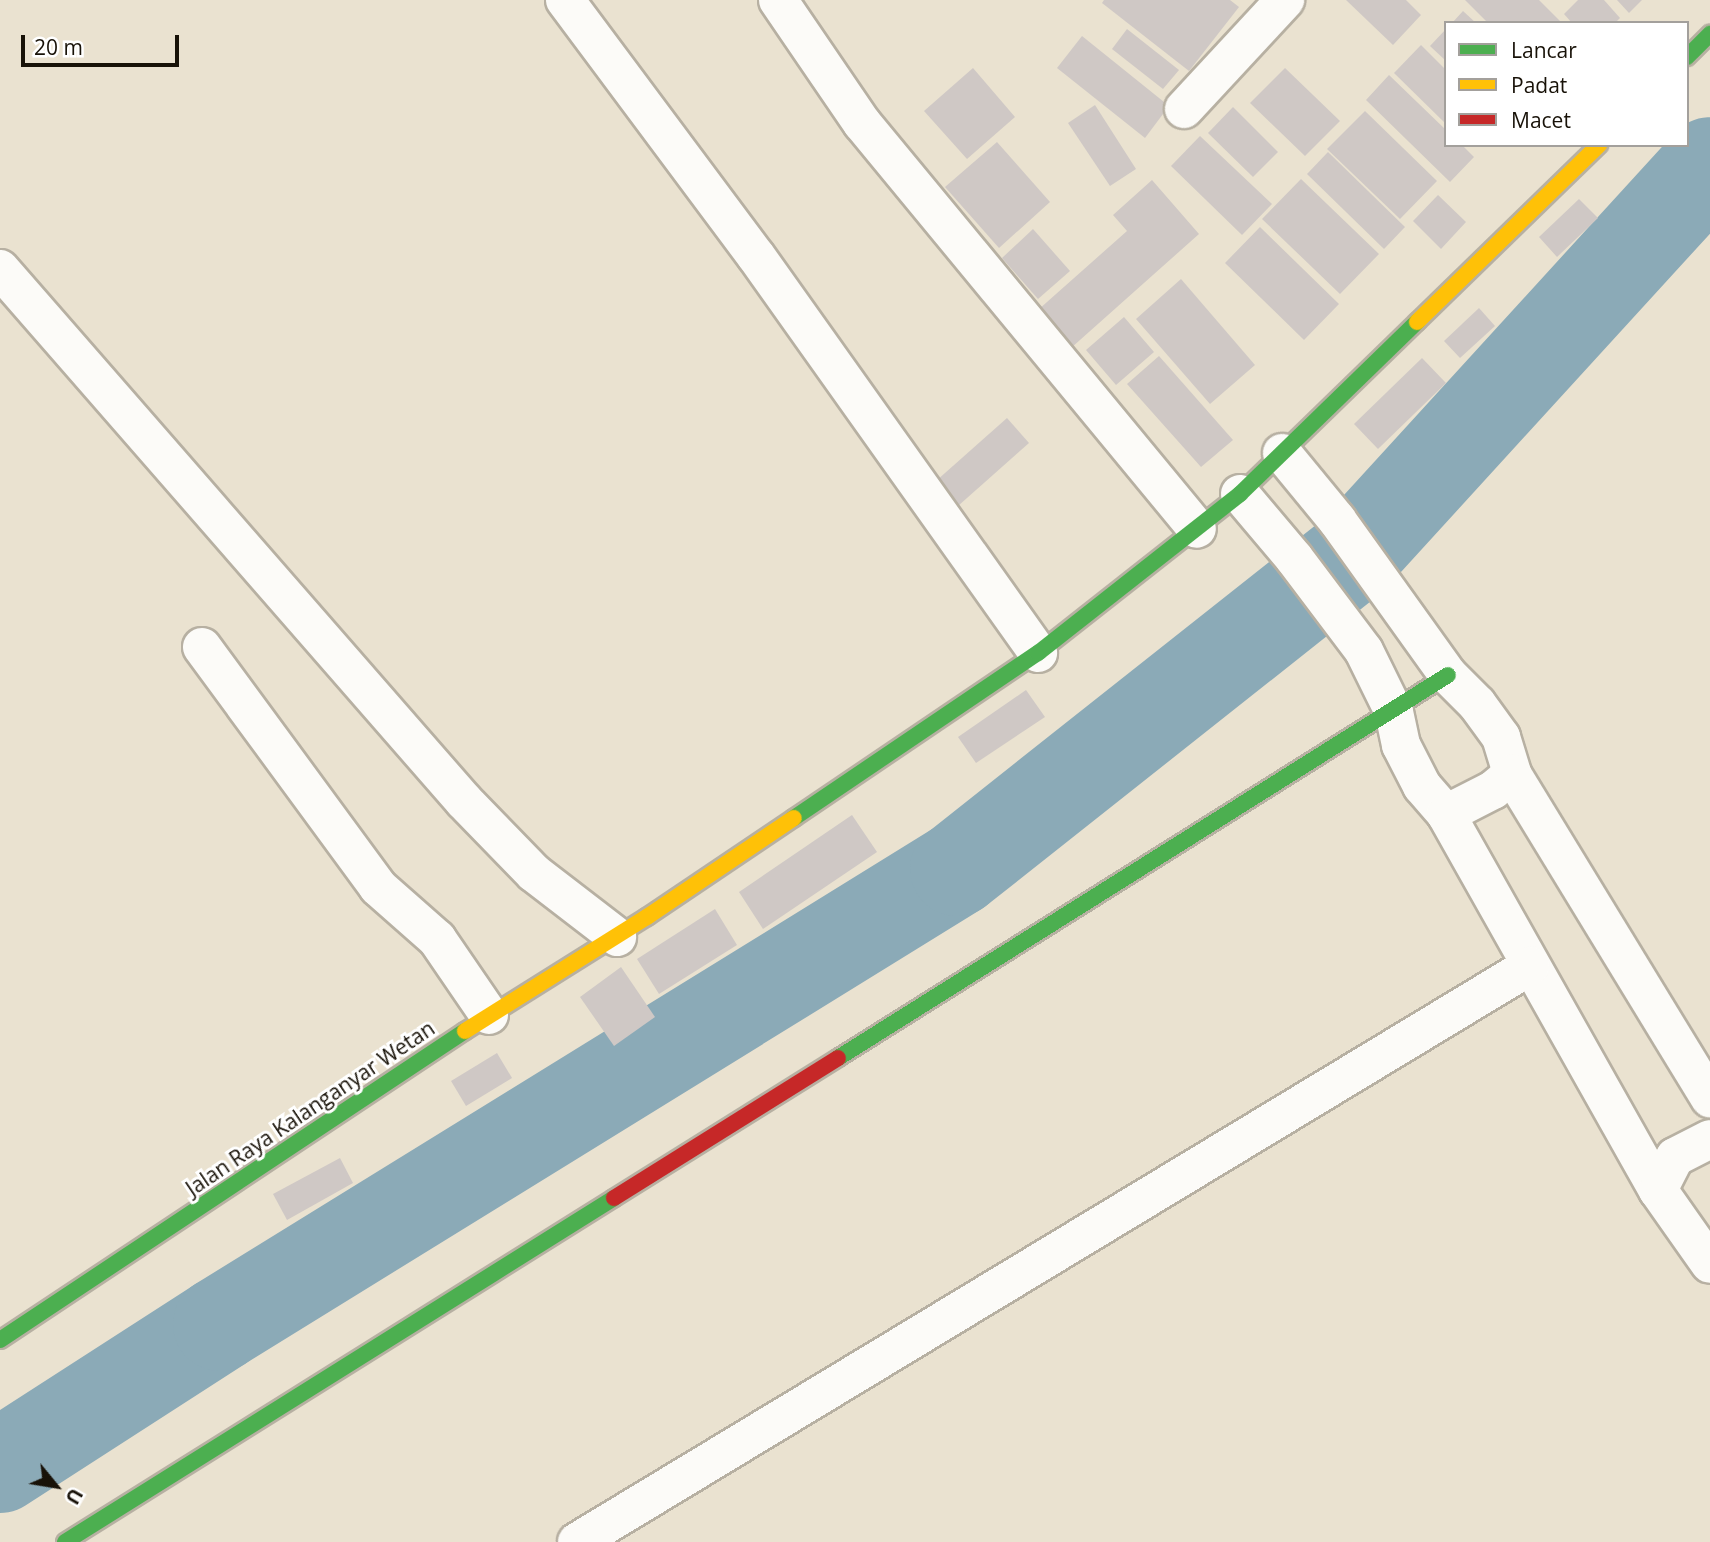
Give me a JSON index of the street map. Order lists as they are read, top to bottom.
{
  "streets": {
    "street": ["Jalan Raya Kalanganyar Wetan"]
  },
  "legend": ["Lancar", "Padat", "Macet"],
  "scale_bar": "20 m",
  "north": "bottom right"
}
